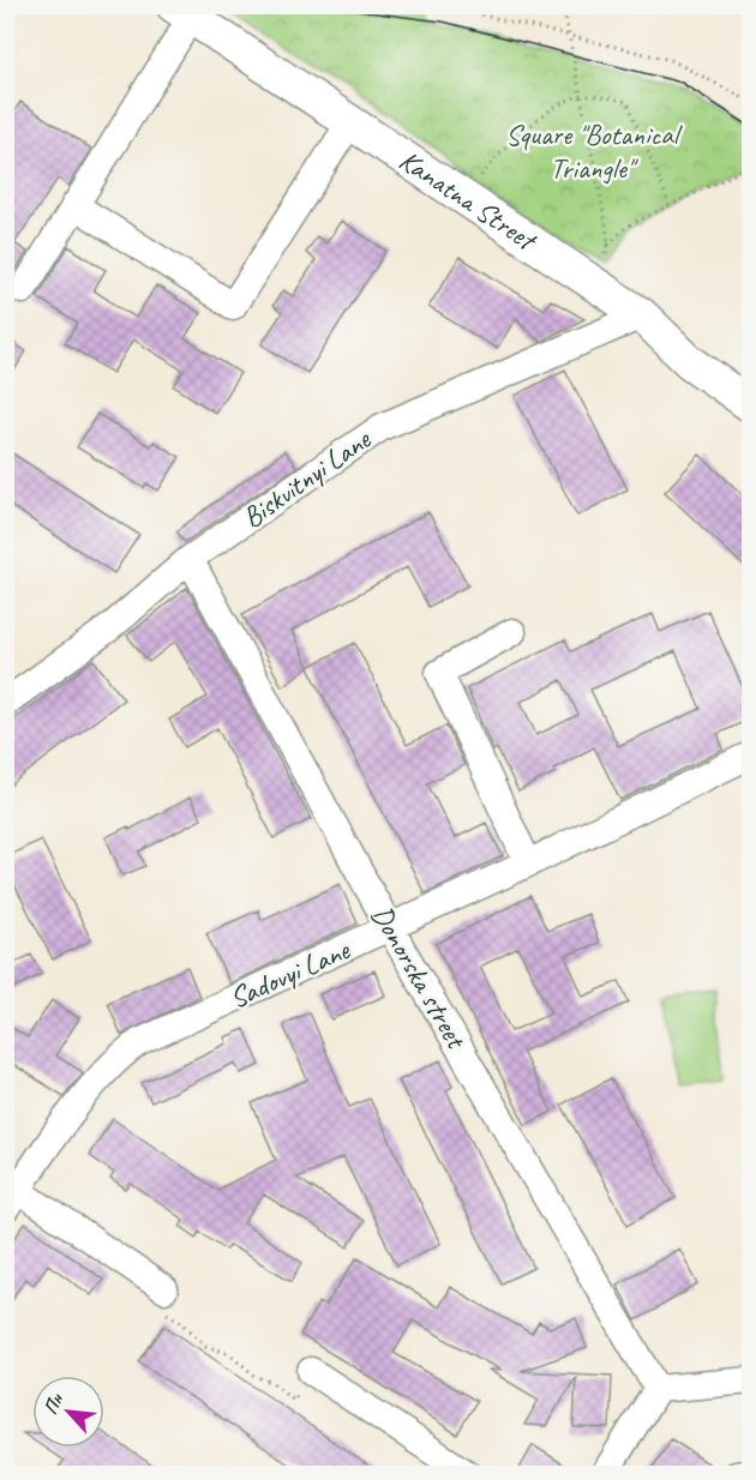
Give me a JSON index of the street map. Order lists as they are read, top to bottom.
{
  "streets": {
    "main road": ["Kanatna Street"],
    "street": ["Biskvitnyi Lane", "Sadovyi Lane", "Donorska street"]
  },
  "crossings": [
    ["Kanatna Street", "Biskvitnyi Lane"],
    ["Biskvitnyi Lane", "Donorska street"],
    ["Sadovyi Lane", "Donorska street"]
  ],
  "parks": ["Square \"Botanical Triangle\""],
  "north": "top left"
}
